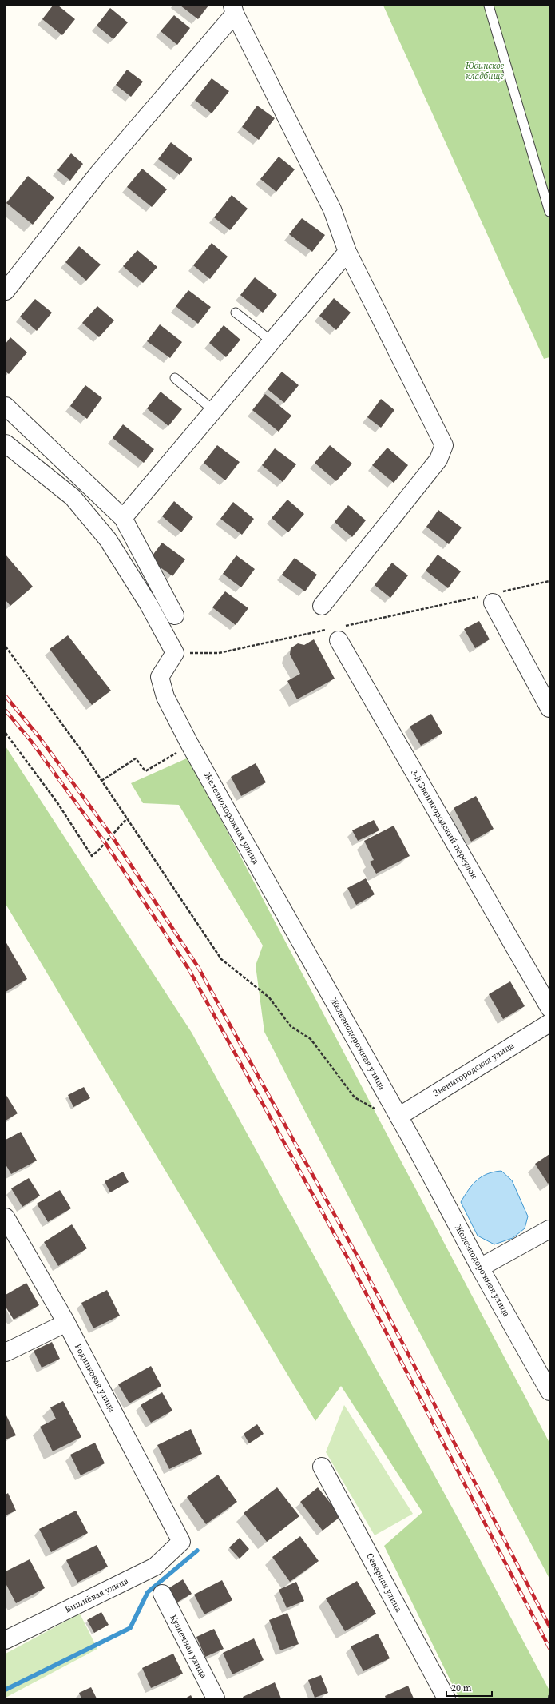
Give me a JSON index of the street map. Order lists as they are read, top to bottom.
{
  "streets": {
    "street": [
      "Железнодорожная улица",
      "3-й Звенигородский переулок",
      "Звенигородская улица",
      "Родниковая улица",
      "Северная улица",
      "Вишнёвая улица",
      "Кузнечная улица"
    ]
  },
  "crossings": [
    ["Железнодорожная улица", "Звенигородская улица"],
    ["Родниковая улица", "Вишнёвая улица"]
  ],
  "parks": ["Юдинское кладбище"],
  "scale_bar": "20 m"
}
